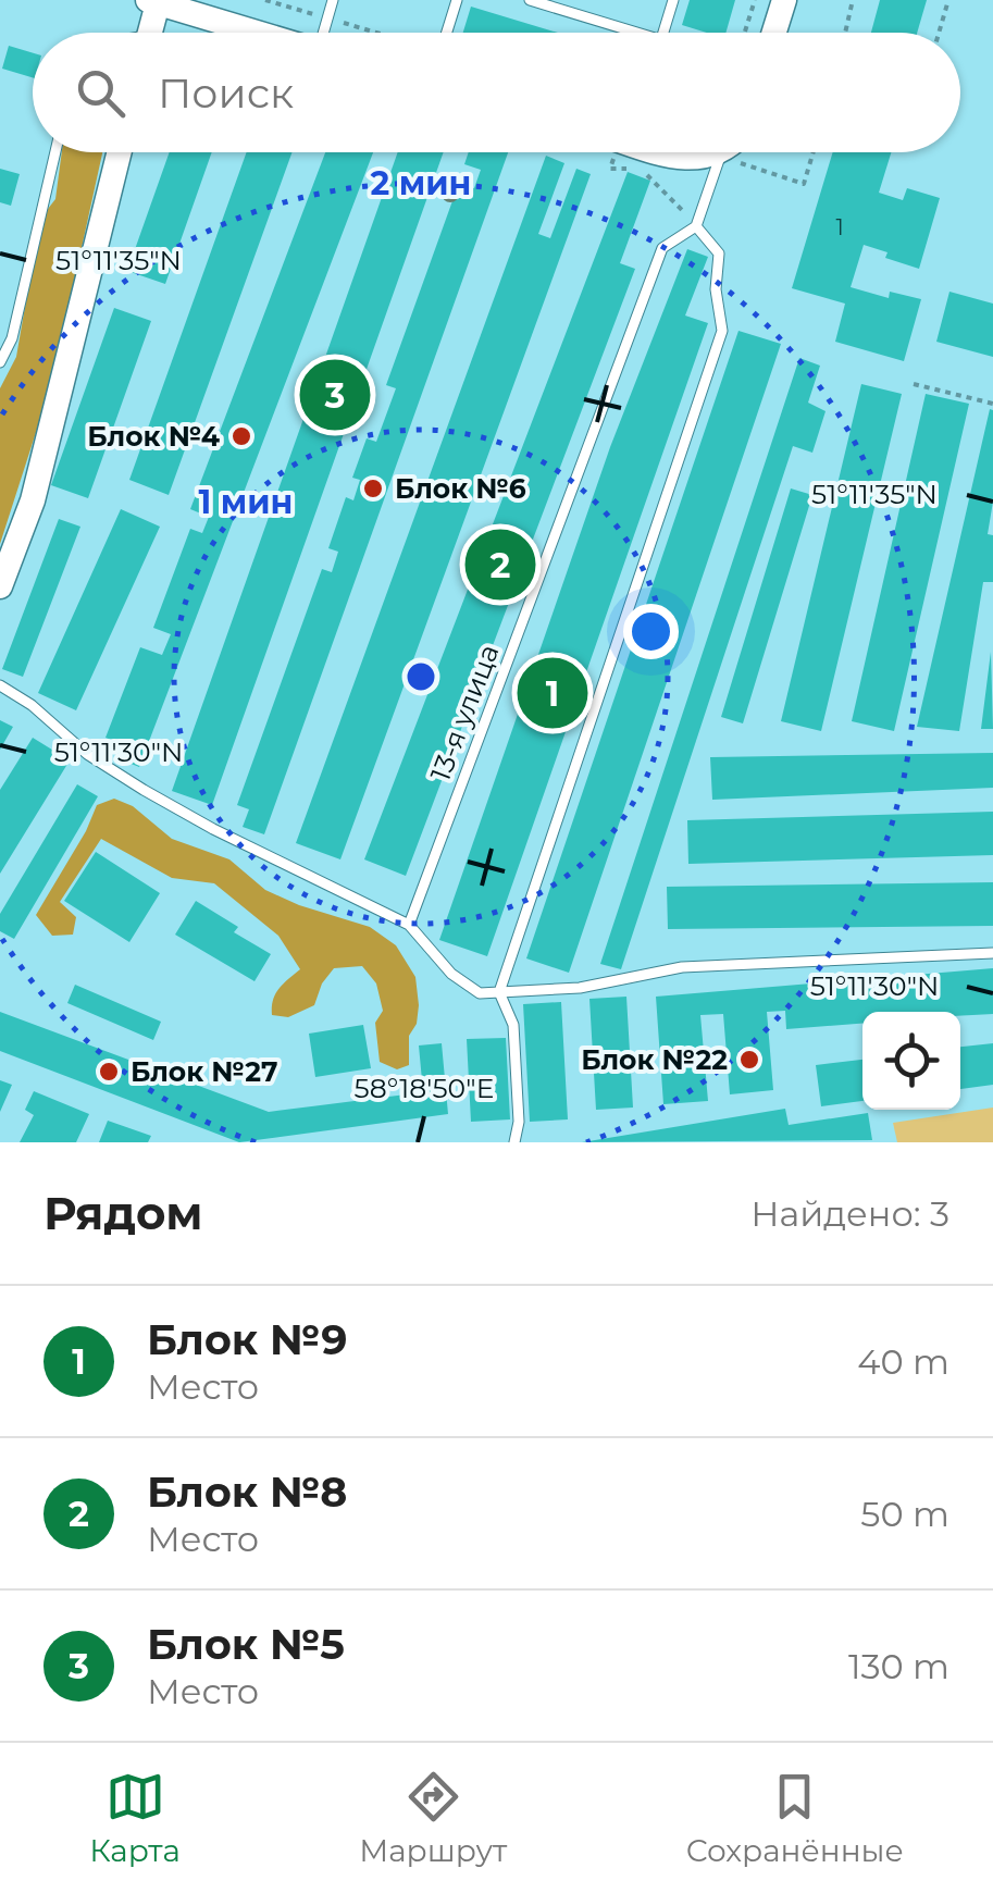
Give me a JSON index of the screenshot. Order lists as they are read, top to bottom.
{
  "streets": {
    "lane": ["13-я улица"]
  },
  "places": [
    "Блок №4",
    "Блок №6",
    "Блок №22",
    "Блок №27"
  ],
  "house_numbers": ["1"],
  "page": {
    "search": "Поиск",
    "pins": ["3", "2", "1"],
    "heading": ["Рядом", "Найдено: 3"],
    "list": [
      {
        "mark": "1",
        "name": "Блок №9",
        "note": "Место",
        "value": "40 m"
      },
      {
        "mark": "2",
        "name": "Блок №8",
        "note": "Место",
        "value": "50 m"
      },
      {
        "mark": "3",
        "name": "Блок №5",
        "note": "Место",
        "value": "130 m"
      }
    ],
    "nav": ["Карта", "Маршрут", "Сохранённые"]
  },
  "coordinates": ["51°11'35\"N", "51°11'30\"N", "58°18'50\"E"],
  "rings": ["2 мин", "1 мин"]
}
